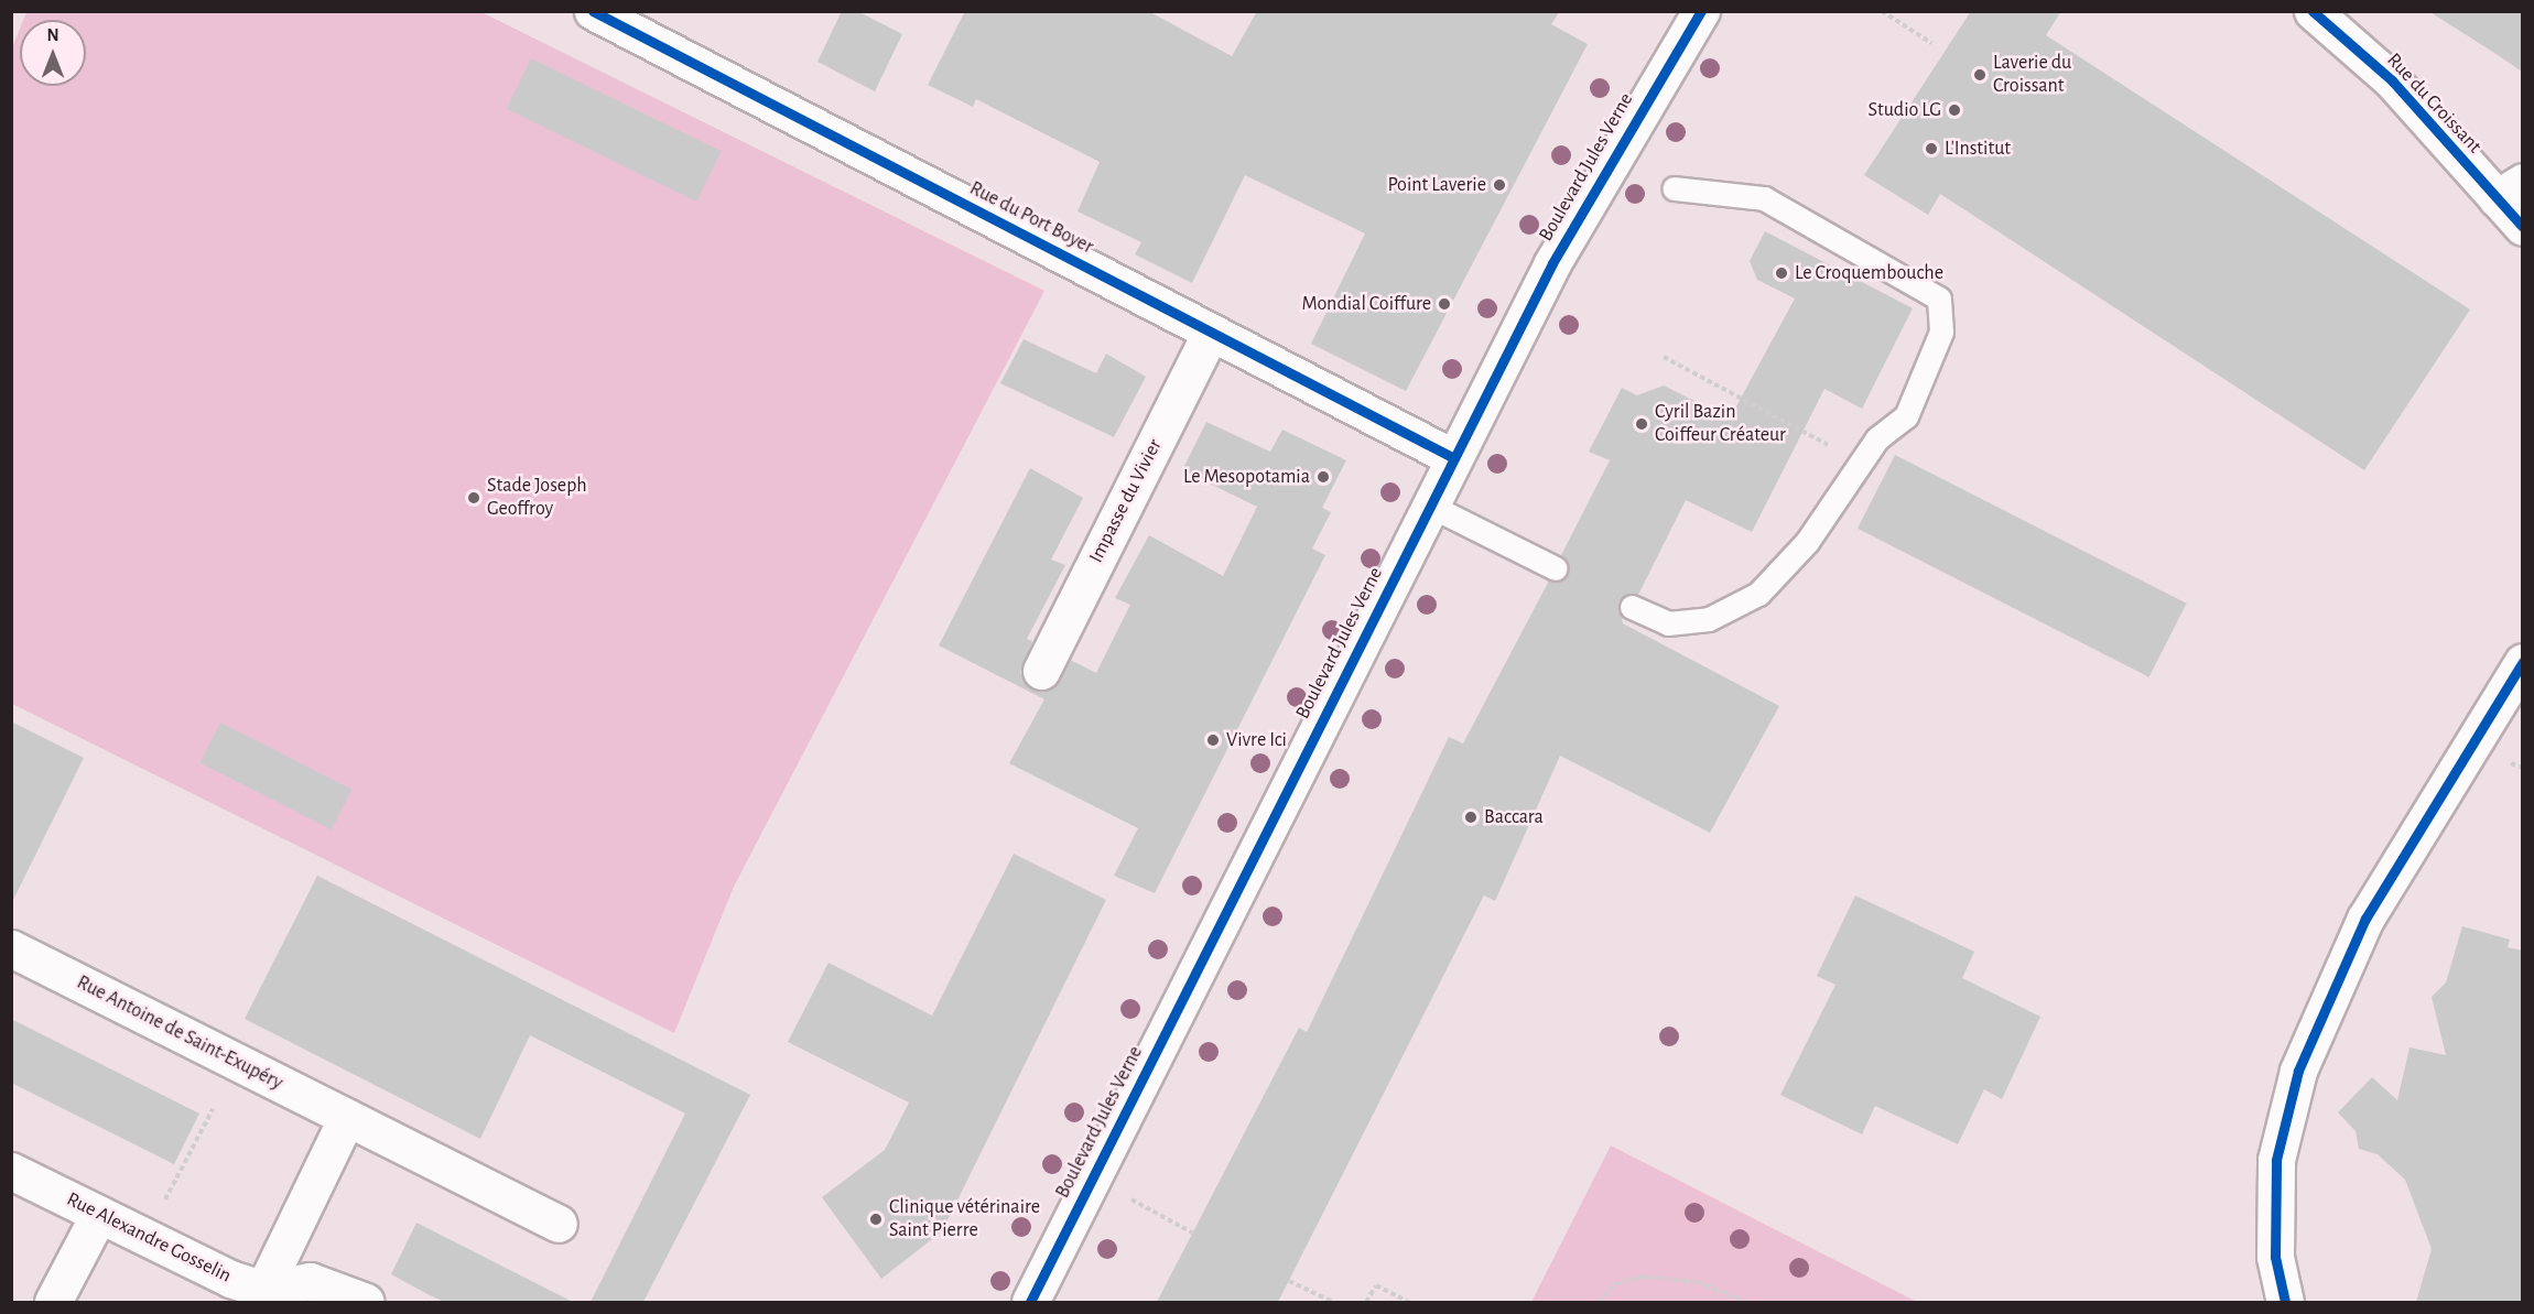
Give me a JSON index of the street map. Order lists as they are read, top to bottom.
{
  "streets": {
    "street": [
      "Rue du Croissant",
      "Boulevard Jules Verne",
      "Rue du Port Boyer",
      "Impasse du Vivier",
      "Rue Antoine de Saint-Exupéry",
      "Rue Alexandre Gosselin"
    ]
  },
  "crossings": [
    ["Boulevard Jules Verne", "Rue du Port Boyer"],
    ["Rue du Port Boyer", "Impasse du Vivier"]
  ],
  "places": [
    "Laverie du Croissant",
    "Studio LG",
    "L'Institut",
    "Point Laverie",
    "Le Croquembouche",
    "Mondial Coiffure",
    "Cyril Bazin Coiffeur Créateur",
    "Le Mesopotamia",
    "Stade Joseph Geoffroy",
    "Vivre Ici",
    "Baccara",
    "Clinique vétérinaire Saint Pierre"
  ],
  "north": "top"
}
